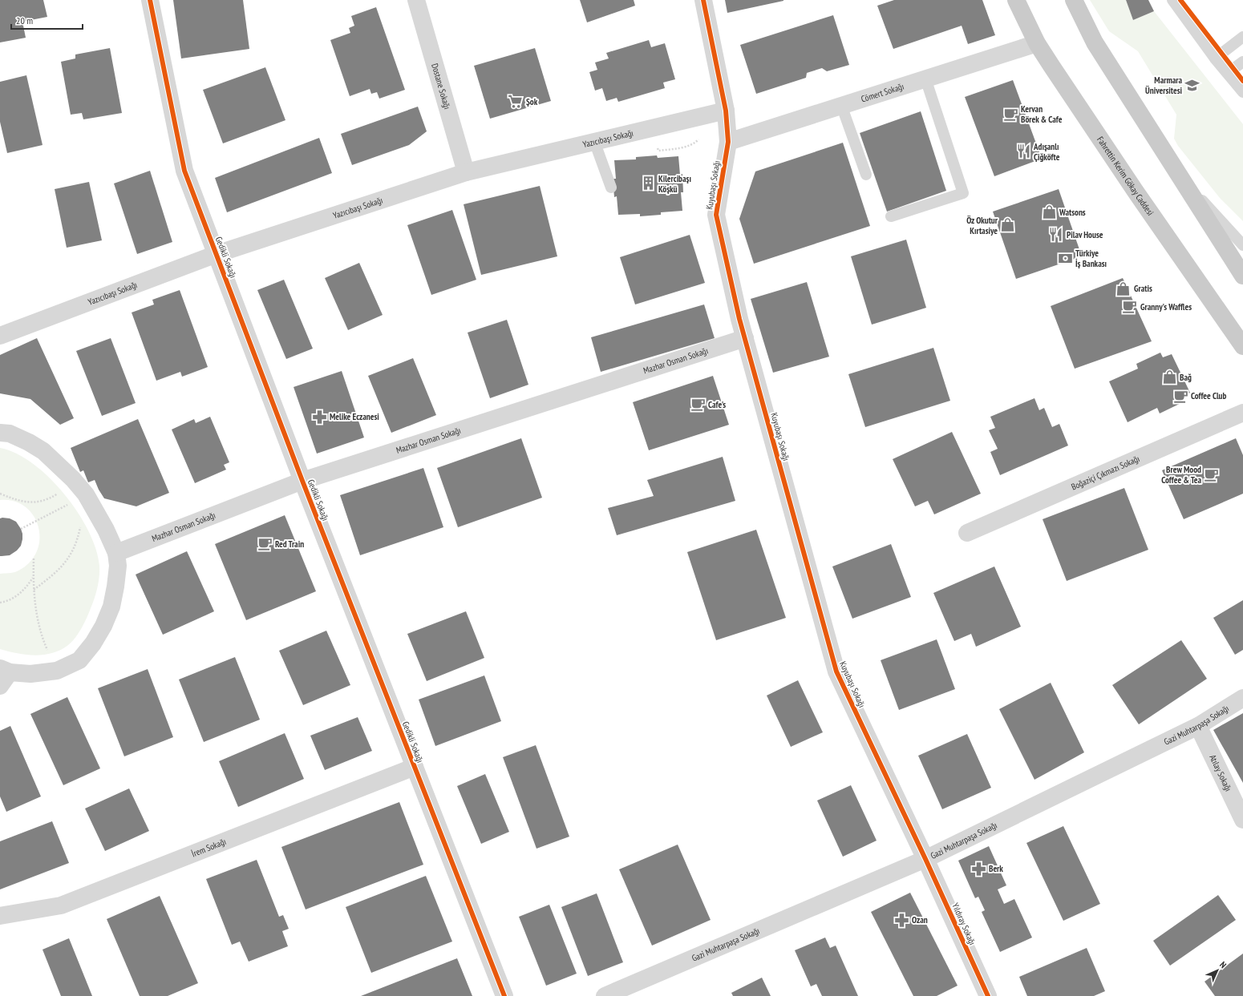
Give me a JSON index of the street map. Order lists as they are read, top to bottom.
{
  "streets": {
    "main road": ["Fahrettin Kerim Gökay Caddesi"],
    "street": [
      "Dostane Sokağı",
      "Cömert Sokağı",
      "Yazıcıbaşı Sokağı",
      "Kuyubaşı Sokağı",
      "Gedikli Sokağı",
      "Mazhar Osman Sokağı",
      "Boğaziçi Çıkmazı Sokağı",
      "Gazi Muhtarpaşa Sokağı",
      "Atılay Sokağı",
      "İrem Sokağı",
      "Yıldıray Sokağı"
    ]
  },
  "crossings": [
    ["Dostane Sokağı", "Yazıcıbaşı Sokağı"],
    ["Cömert Sokağı", "Fahrettin Kerim Gökay Caddesi"],
    ["Cömert Sokağı", "Kuyubaşı Sokağı"],
    ["Yazıcıbaşı Sokağı", "Kuyubaşı Sokağı"],
    ["Yazıcıbaşı Sokağı", "Gedikli Sokağı"],
    ["Kuyubaşı Sokağı", "Mazhar Osman Sokağı"],
    ["Kuyubaşı Sokağı", "Gazi Muhtarpaşa Sokağı"],
    ["Kuyubaşı Sokağı", "Yıldıray Sokağı"],
    ["Gedikli Sokağı", "Mazhar Osman Sokağı"],
    ["Gedikli Sokağı", "İrem Sokağı"],
    ["Gazi Muhtarpaşa Sokağı", "Atılay Sokağı"],
    ["Gazi Muhtarpaşa Sokağı", "Yıldıray Sokağı"]
  ],
  "places": {
    "school or university": ["Marmara Üniversitesi"],
    "supermarket": ["Şok"],
    "cafe": [
      "Kervan Börek & Cafe",
      "Granny's Waffles",
      "Coffee Club",
      "Cafe's",
      "Brew Mood Coffee & Tea",
      "Red Train"
    ],
    "restaurant": ["Adışanlı Çiğköfte", "Pilav House"],
    "building": ["Kilercibaşı Köşkü"],
    "shop": [
      "Watsons",
      "Öz Okutur Kırtasiye",
      "Gratis",
      "Bağ"
    ],
    "bank": ["Türkiye İş Bankası"],
    "pharmacy": ["Melike Eczanesi", "Berk", "Ozan"]
  },
  "scale_bar": "20 m",
  "north": "top right"
}
